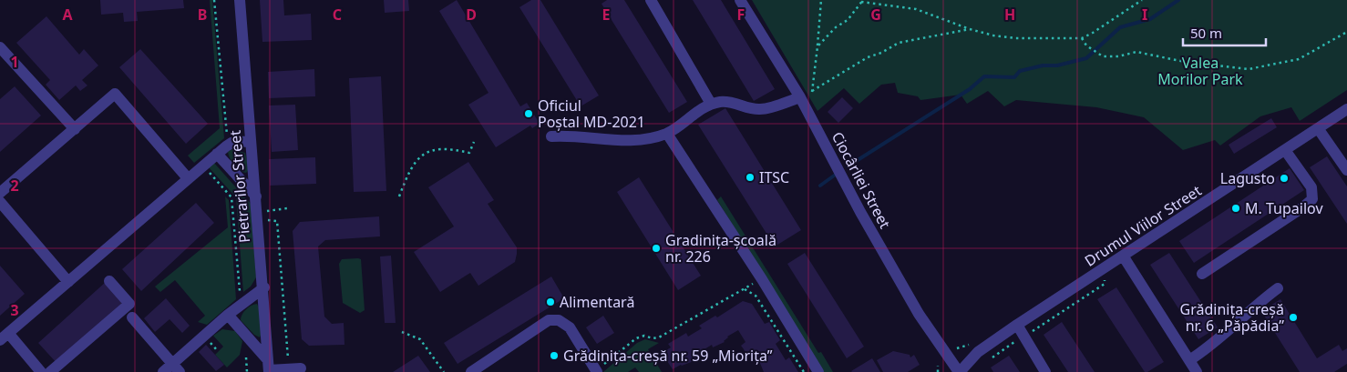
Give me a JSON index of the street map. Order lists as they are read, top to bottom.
{
  "streets": {
    "street": ["Ciocârliei Street", "Pietrarilor Street", "Drumul Viilor Street"]
  },
  "crossings": [
    ["Ciocârliei Street", "Drumul Viilor Street"]
  ],
  "parks": ["Valea Morilor Park"],
  "places": [
    "Oficiul Poștal MD-2021",
    "ITSC",
    "Lagusto",
    "M. Tupailov",
    "Gradinița-școală nr. 226",
    "Alimentară",
    "Grădinița-creșă nr. 6 „Păpădia”",
    "Grădinița-creșă nr. 59 „Miorița”"
  ],
  "scale_bar": "50 m",
  "grid": {
    "columns": [
      "A",
      "B",
      "C",
      "D",
      "E",
      "F",
      "G",
      "H",
      "I"
    ],
    "rows": ["1", "2", "3"]
  }
}
